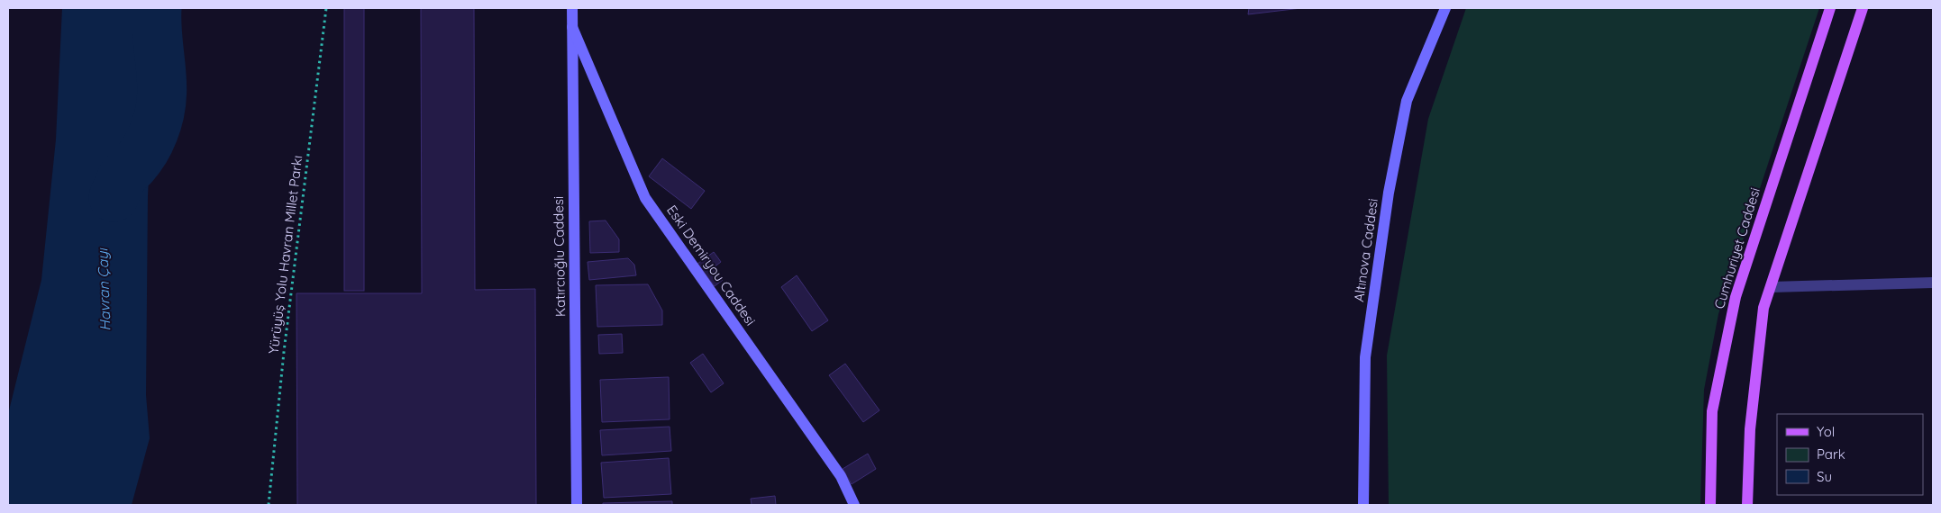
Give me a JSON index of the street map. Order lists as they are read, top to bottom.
{
  "streets": {
    "main road": [
      "Cumhuriyet Caddesi",
      "Altınova Caddesi",
      "Katırcıoğlu Caddesi",
      "Eski Demiryou Caddesi"
    ],
    "path": ["Yürüyüş Yolu Havran Millet Parkı"]
  },
  "crossings": [
    ["Katırcıoğlu Caddesi", "Eski Demiryou Caddesi"]
  ],
  "water": ["Havran Çayı"],
  "legend": ["Yol", "Park", "Su"]
}
